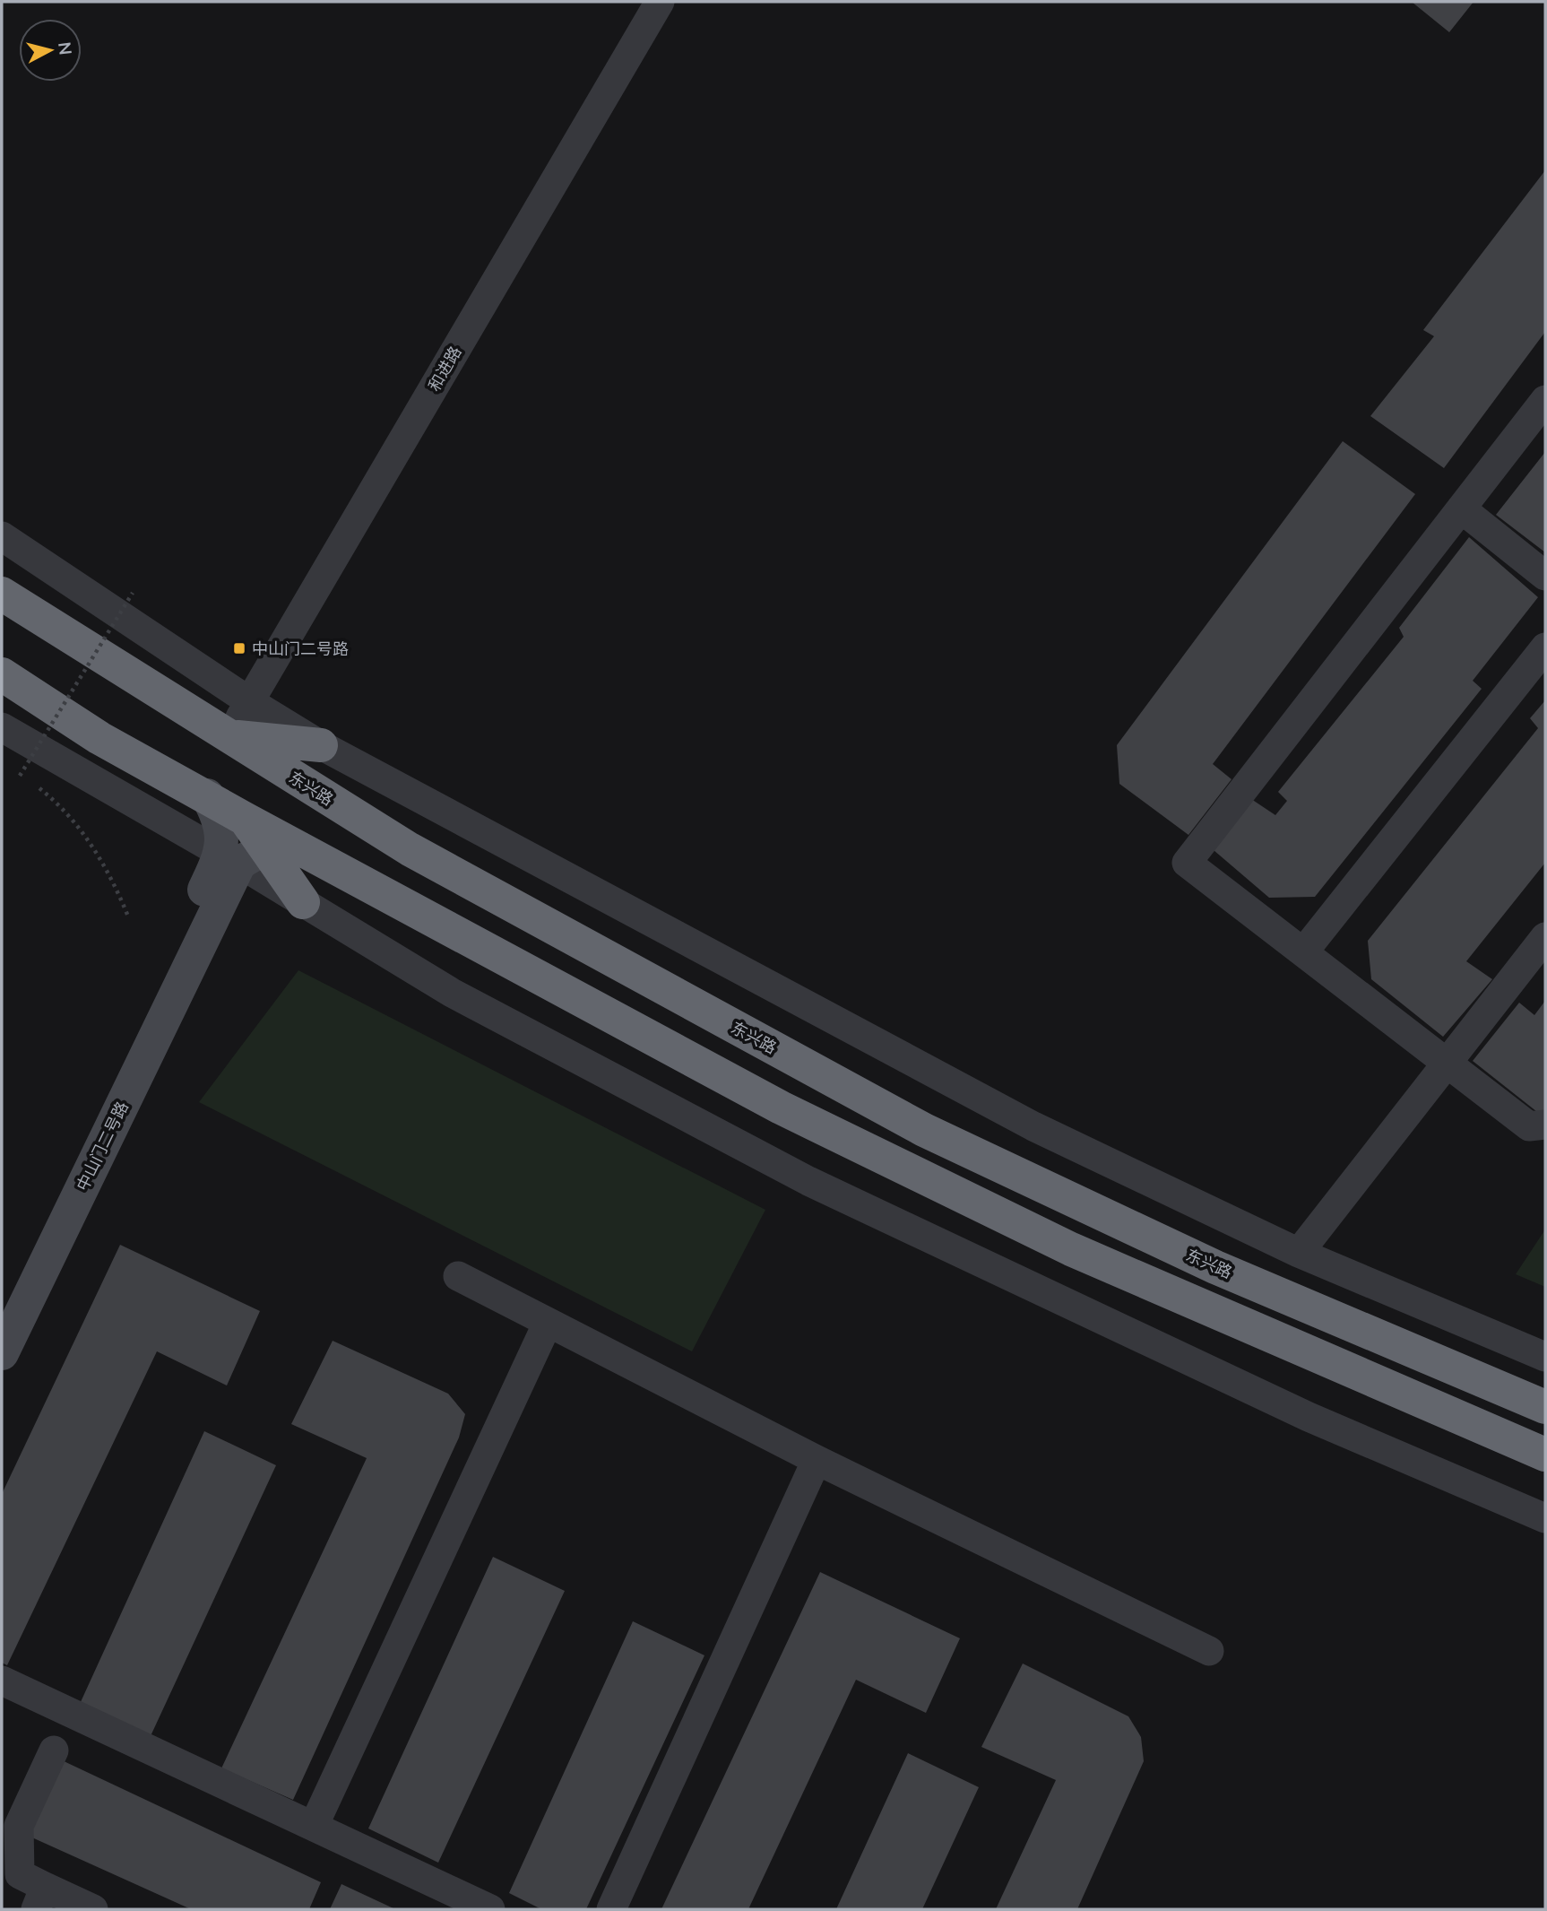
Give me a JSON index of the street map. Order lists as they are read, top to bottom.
{
  "streets": {
    "highway": ["东兴路"],
    "street": ["和进路", "中山门二号路"]
  },
  "crossings": [
    ["和进路", "东兴路"]
  ],
  "places": {
    "transit": ["中山门二号路"]
  },
  "north": "right"
}
